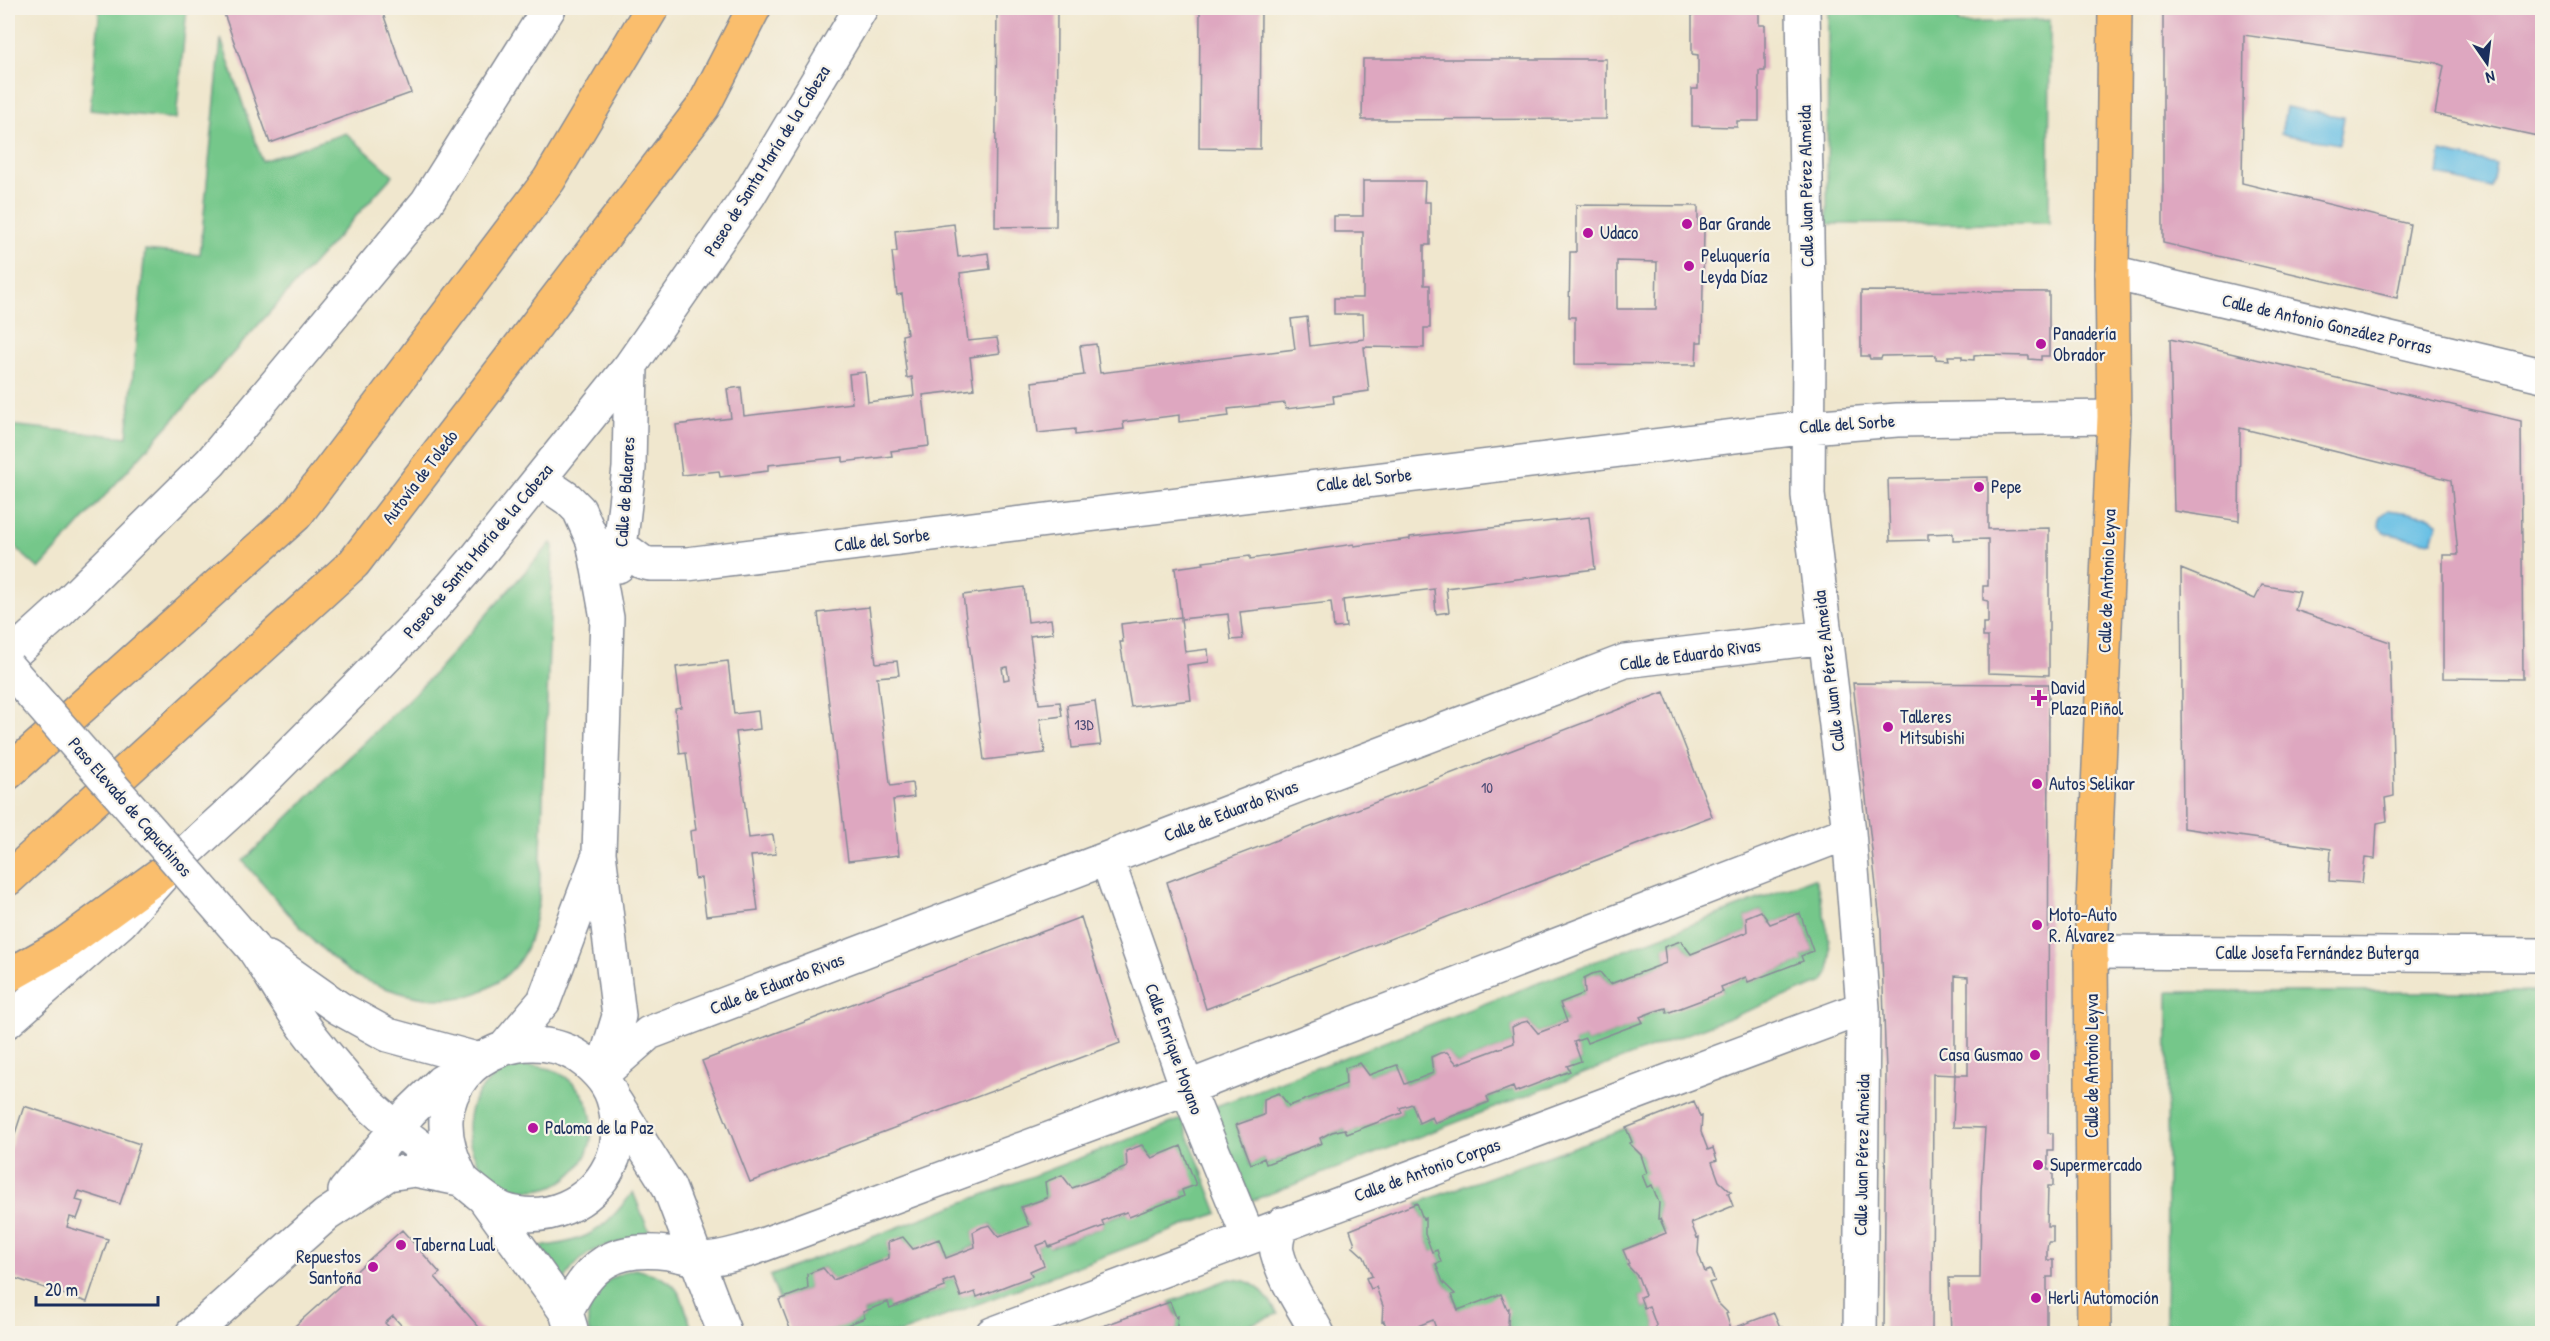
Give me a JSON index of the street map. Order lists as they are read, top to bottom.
{
  "streets": {
    "main road": ["Autovía de Toledo", "Calle de Antonio Leyva"],
    "street": [
      "Paseo de Santa María de la Cabeza",
      "Calle Juan Pérez Almeida",
      "Calle de Antonio González Porras",
      "Calle del Sorbe",
      "Calle de Baleares",
      "Calle de Eduardo Rivas",
      "Paso Elevado de Capuchinos",
      "Calle Josefa Fernández Buterga",
      "Calle Enrique Moyano",
      "Calle de Antonio Corpas"
    ]
  },
  "crossings": [
    ["Paseo de Santa María de la Cabeza", "Calle de Baleares"],
    ["Calle Juan Pérez Almeida", "Calle del Sorbe"],
    ["Calle Juan Pérez Almeida", "Calle de Eduardo Rivas"],
    ["Calle Juan Pérez Almeida", "Calle de Antonio Corpas"],
    ["Calle de Antonio González Porras", "Calle de Antonio Leyva"],
    ["Calle del Sorbe", "Calle de Baleares"],
    ["Calle del Sorbe", "Calle de Antonio Leyva"],
    ["Calle de Baleares", "Calle de Eduardo Rivas"],
    ["Calle de Baleares", "Paso Elevado de Capuchinos"],
    ["Calle de Antonio Leyva", "Calle Josefa Fernández Buterga"],
    ["Calle de Eduardo Rivas", "Paso Elevado de Capuchinos"],
    ["Calle de Eduardo Rivas", "Calle Enrique Moyano"],
    ["Calle Enrique Moyano", "Calle de Antonio Corpas"]
  ],
  "places": {
    "other": [
      "Bar Grande",
      "Udaco",
      "Peluquería Leyda Díaz",
      "Panadería Obrador",
      "Pepe",
      "Talleres Mitsubishi",
      "Autos Selikar",
      "Moto-Auto R. Álvarez",
      "Casa Gusmao",
      "Paloma de la Paz",
      "Supermercado",
      "Taberna Lual",
      "Repuestos Santoña",
      "Herli Automoción"
    ],
    "health": ["David Plaza Piñol"]
  },
  "house_numbers": ["13D", "10"],
  "scale_bar": "20 m",
  "north": "bottom"
}
